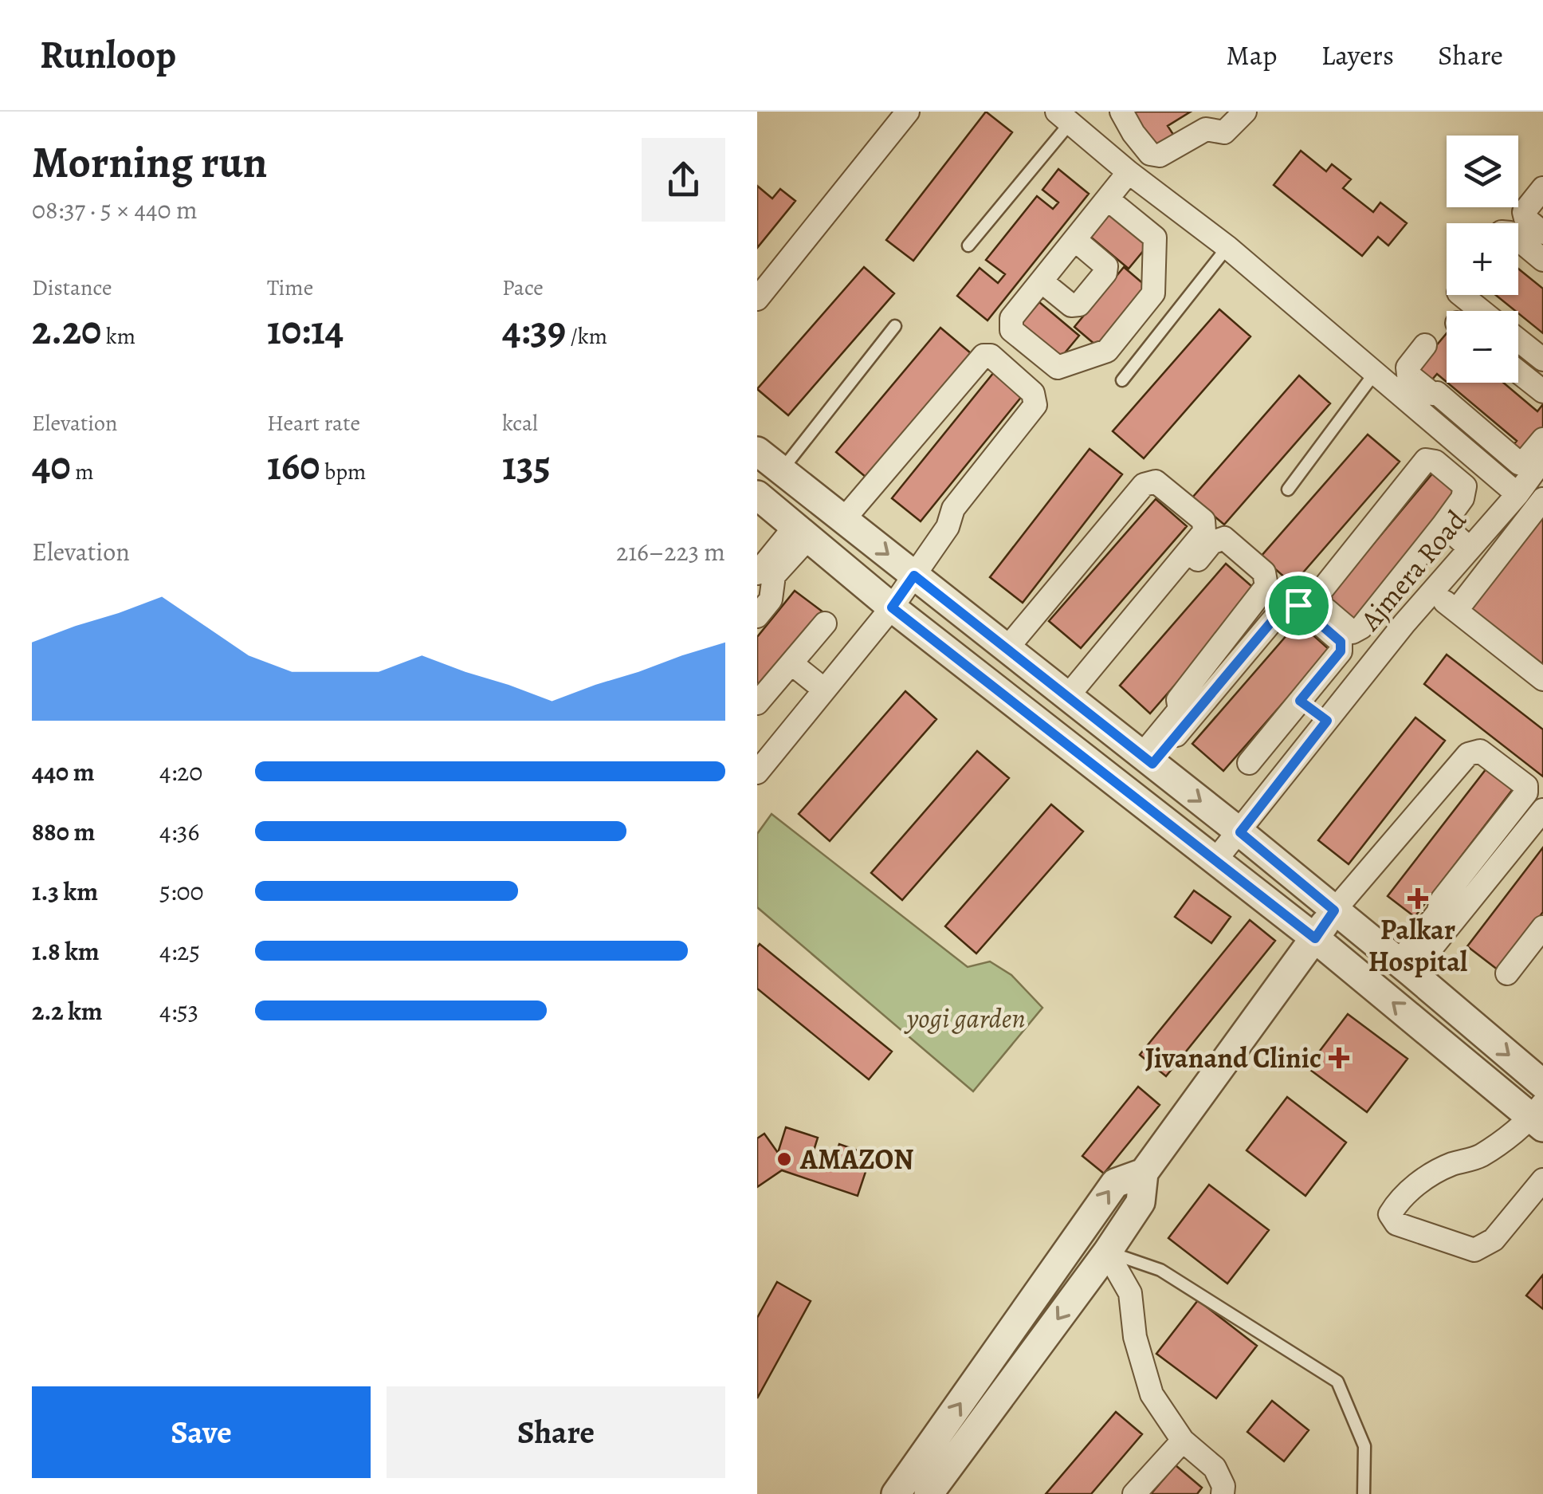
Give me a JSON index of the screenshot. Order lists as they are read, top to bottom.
{
  "streets": {
    "street": ["Ajmera Road"]
  },
  "parks": ["yogi garden"],
  "places": {
    "health": ["Palkar Hospital", "Jivanand Clinic"],
    "other": ["AMAZON"]
  },
  "page": {
    "header": "Runloop",
    "nav": ["Map", "Layers", "Share"],
    "heading": ["Morning run", "08:37 · 5 × 440 m"],
    "map_buttons": ["+", "−"],
    "stats": [
      ["Distance", "2.20 km"],
      ["Time", "10:14"],
      ["Pace", "4:39 /km"],
      ["Elevation", "40 m"],
      ["Heart rate", "160 bpm"],
      ["kcal", "135"]
    ],
    "chart": ["Elevation", "216–223 m"],
    "list": [
      {
        "name": "440 m",
        "note": "4:20"
      },
      {
        "name": "880 m",
        "note": "4:36"
      },
      {
        "name": "1.3 km",
        "note": "5:00"
      },
      {
        "name": "1.8 km",
        "note": "4:25"
      },
      {
        "name": "2.2 km",
        "note": "4:53"
      }
    ],
    "buttons": ["Save", "Share"]
  }
}
